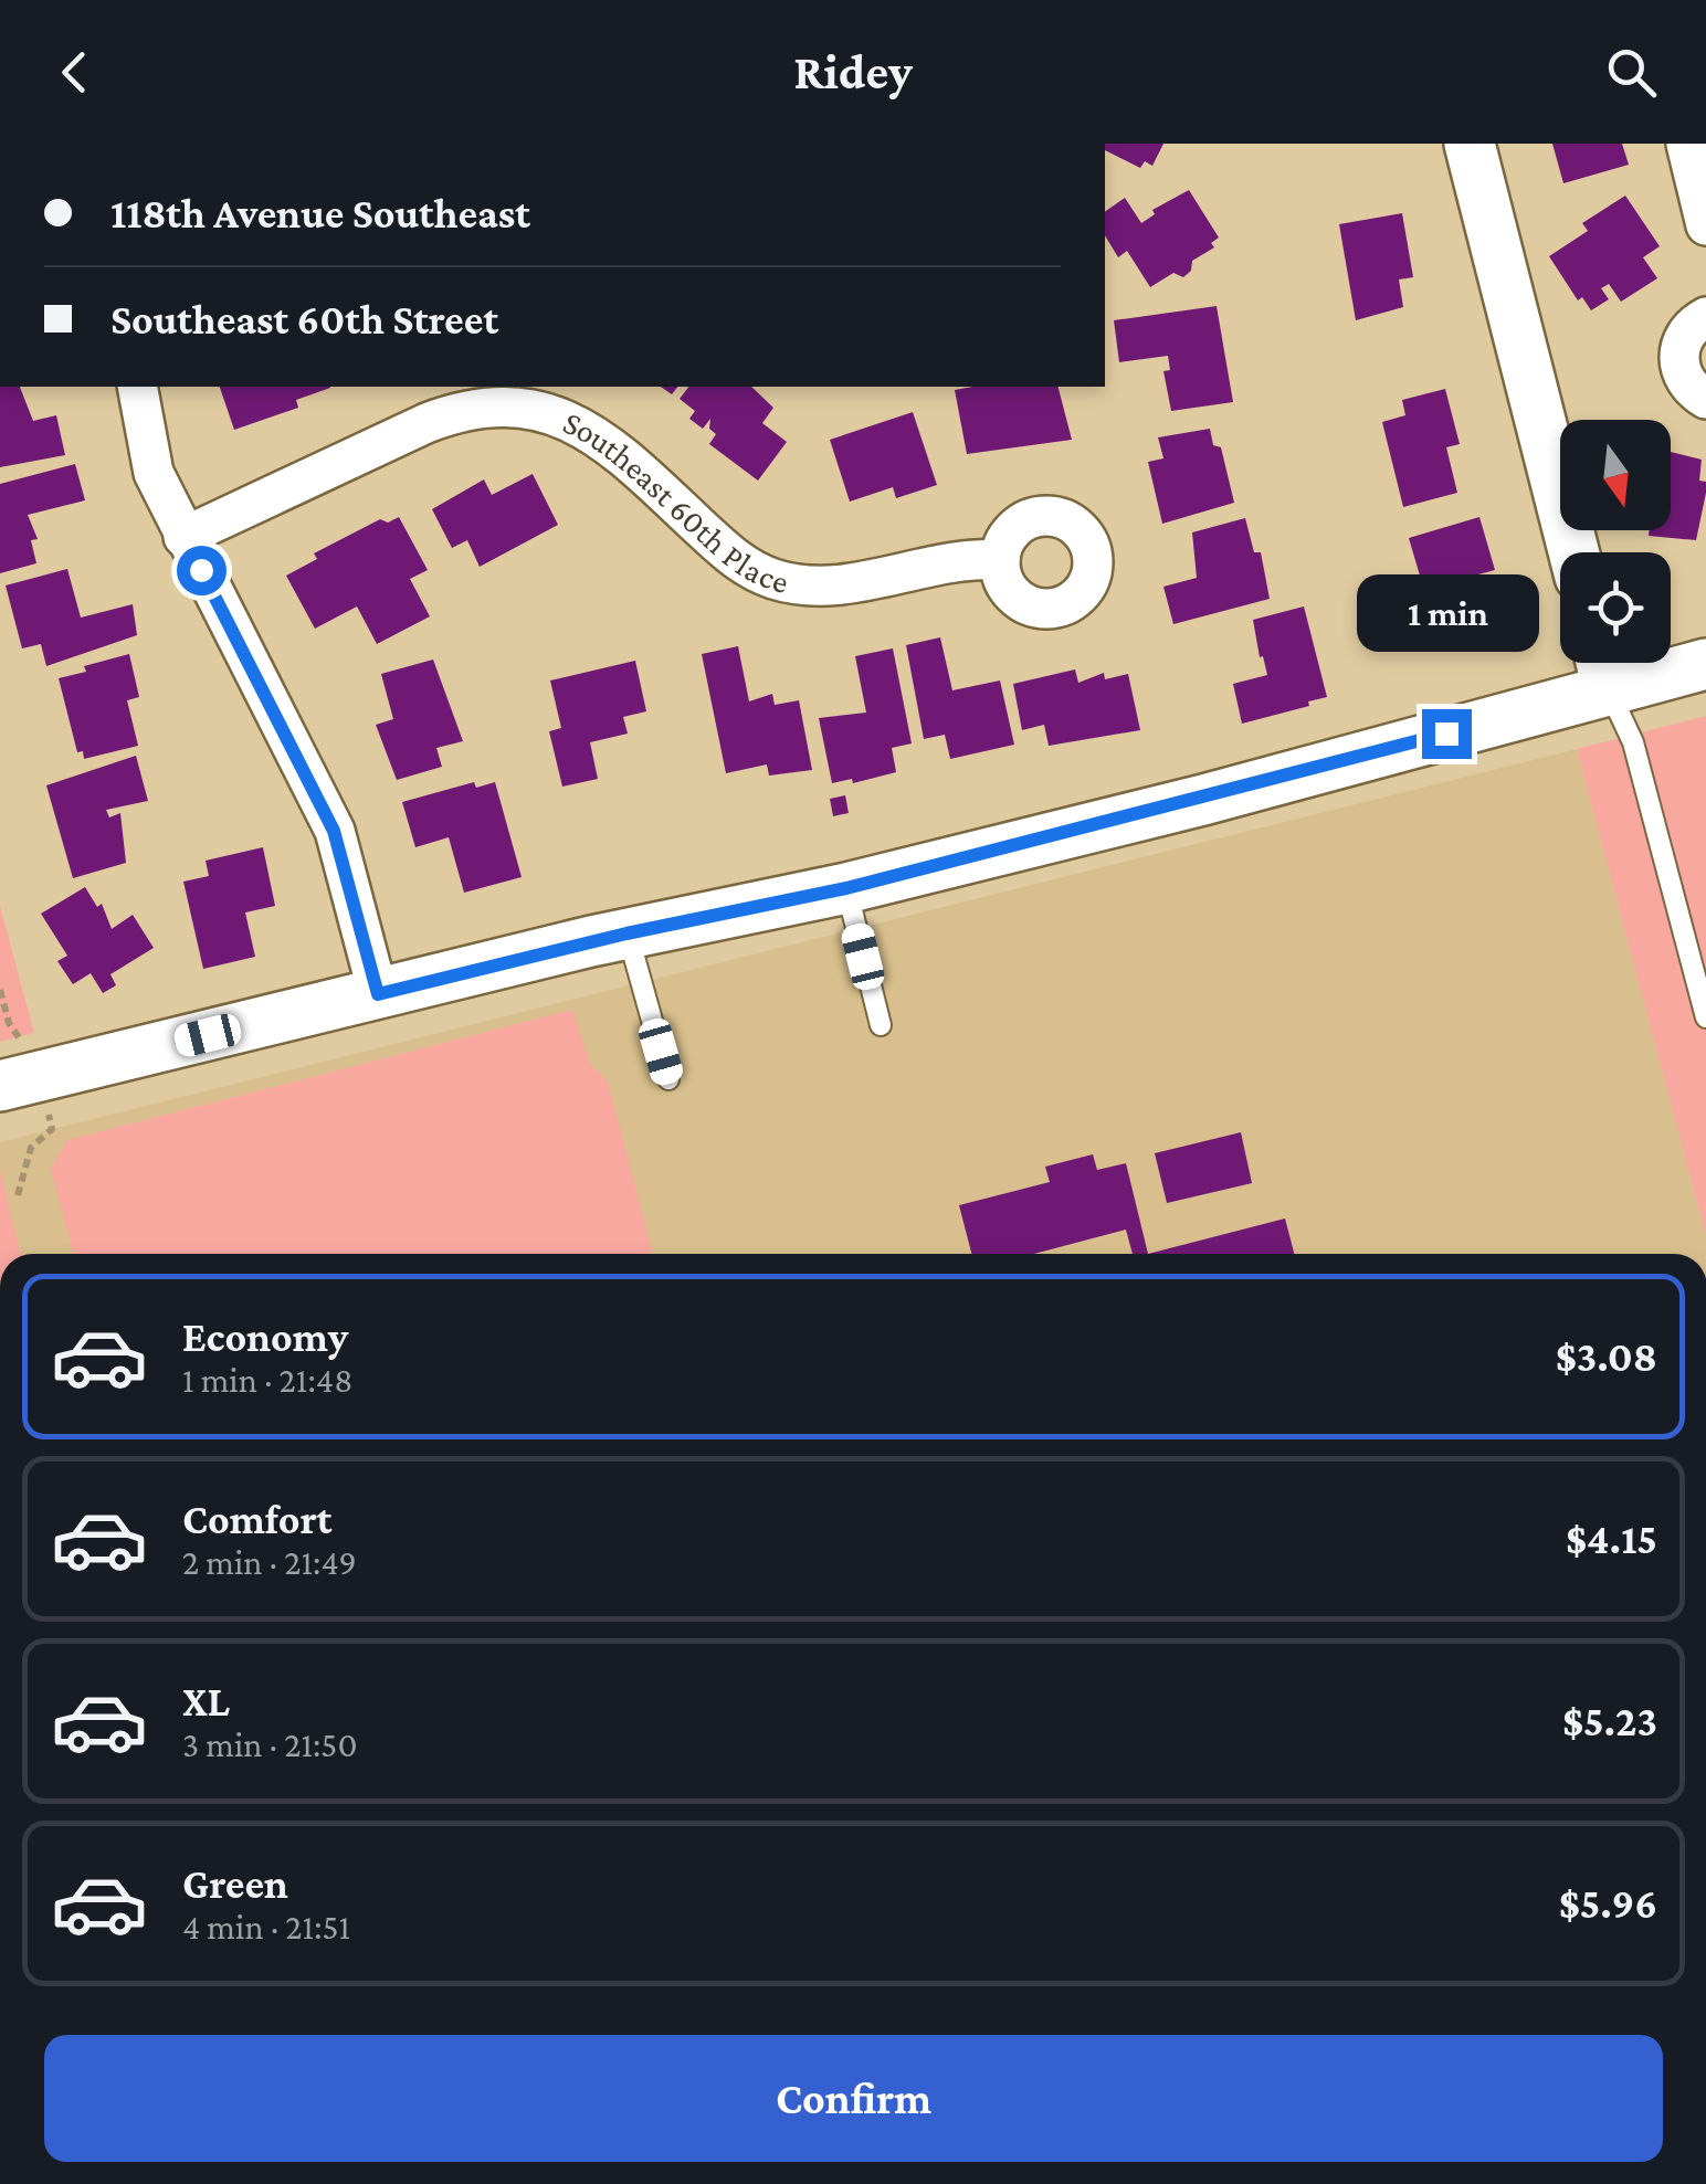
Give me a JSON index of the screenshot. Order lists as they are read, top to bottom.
{
  "streets": {
    "street": ["Southeast 60th Place"]
  },
  "north": "bottom",
  "page": {
    "header": "Ridey",
    "banner": ["118th Avenue Southeast", "Southeast 60th Street"],
    "bubble": "1 min",
    "list": [
      {
        "name": "Economy",
        "note": "1 min · 21:48",
        "value": "$3.08"
      },
      {
        "name": "Comfort",
        "note": "2 min · 21:49",
        "value": "$4.15"
      },
      {
        "name": "XL",
        "note": "3 min · 21:50",
        "value": "$5.23"
      },
      {
        "name": "Green",
        "note": "4 min · 21:51",
        "value": "$5.96"
      }
    ],
    "buttons": "Confirm"
  }
}
